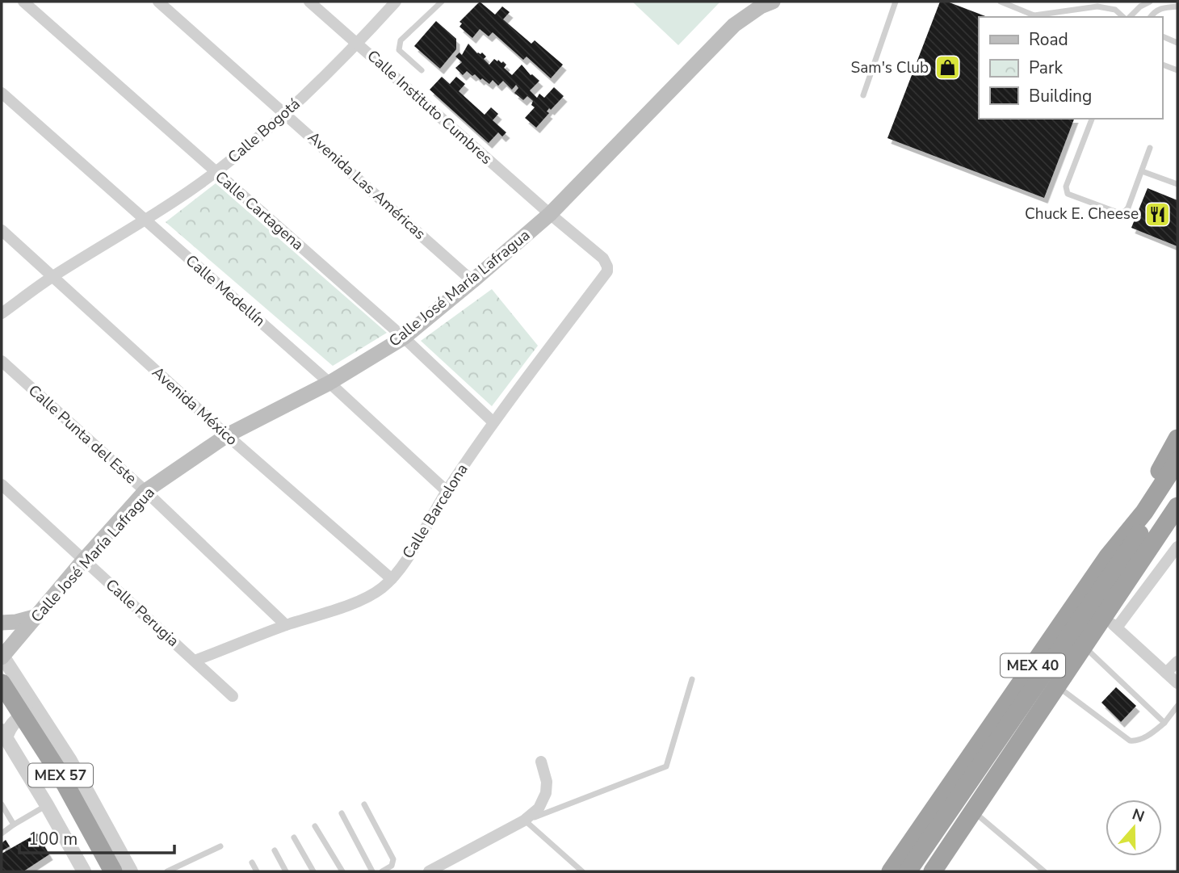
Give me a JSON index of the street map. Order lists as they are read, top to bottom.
{
  "streets": {
    "highway": ["MEX 40", "MEX 57"],
    "main road": ["Calle José María Lafragua"],
    "street": [
      "Calle Instituto Cumbres",
      "Calle Bogotá",
      "Avenida Las Américas",
      "Calle Cartagena",
      "Calle Medellín",
      "Avenida México",
      "Calle Punta del Este",
      "Calle Barcelona",
      "Calle Perugia"
    ]
  },
  "crossings": [
    ["Calle Instituto Cumbres", "Calle Bogotá"],
    ["Calle Instituto Cumbres", "Calle José María Lafragua"],
    ["Calle Instituto Cumbres", "Calle Barcelona"],
    ["Calle Bogotá", "Avenida Las Américas"],
    ["Calle Bogotá", "Calle Cartagena"],
    ["Calle Bogotá", "Calle Medellín"],
    ["Calle Bogotá", "Avenida México"],
    ["Avenida Las Américas", "Calle José María Lafragua"],
    ["Calle Cartagena", "Calle José María Lafragua"],
    ["Calle Cartagena", "Calle Barcelona"],
    ["Calle José María Lafragua", "Calle Medellín"],
    ["Calle José María Lafragua", "Avenida México"],
    ["Calle José María Lafragua", "Calle Punta del Este"],
    ["Calle José María Lafragua", "Calle Perugia"],
    ["Calle Medellín", "Calle Barcelona"],
    ["Avenida México", "Calle Barcelona"],
    ["Calle Punta del Este", "Calle Barcelona"],
    ["Calle Barcelona", "Calle Perugia"]
  ],
  "places": {
    "shop": ["Sam's Club"],
    "restaurant": ["Chuck E. Cheese"]
  },
  "legend": ["Road", "Park", "Building"],
  "scale_bar": "100 m",
  "north": "top"
}
